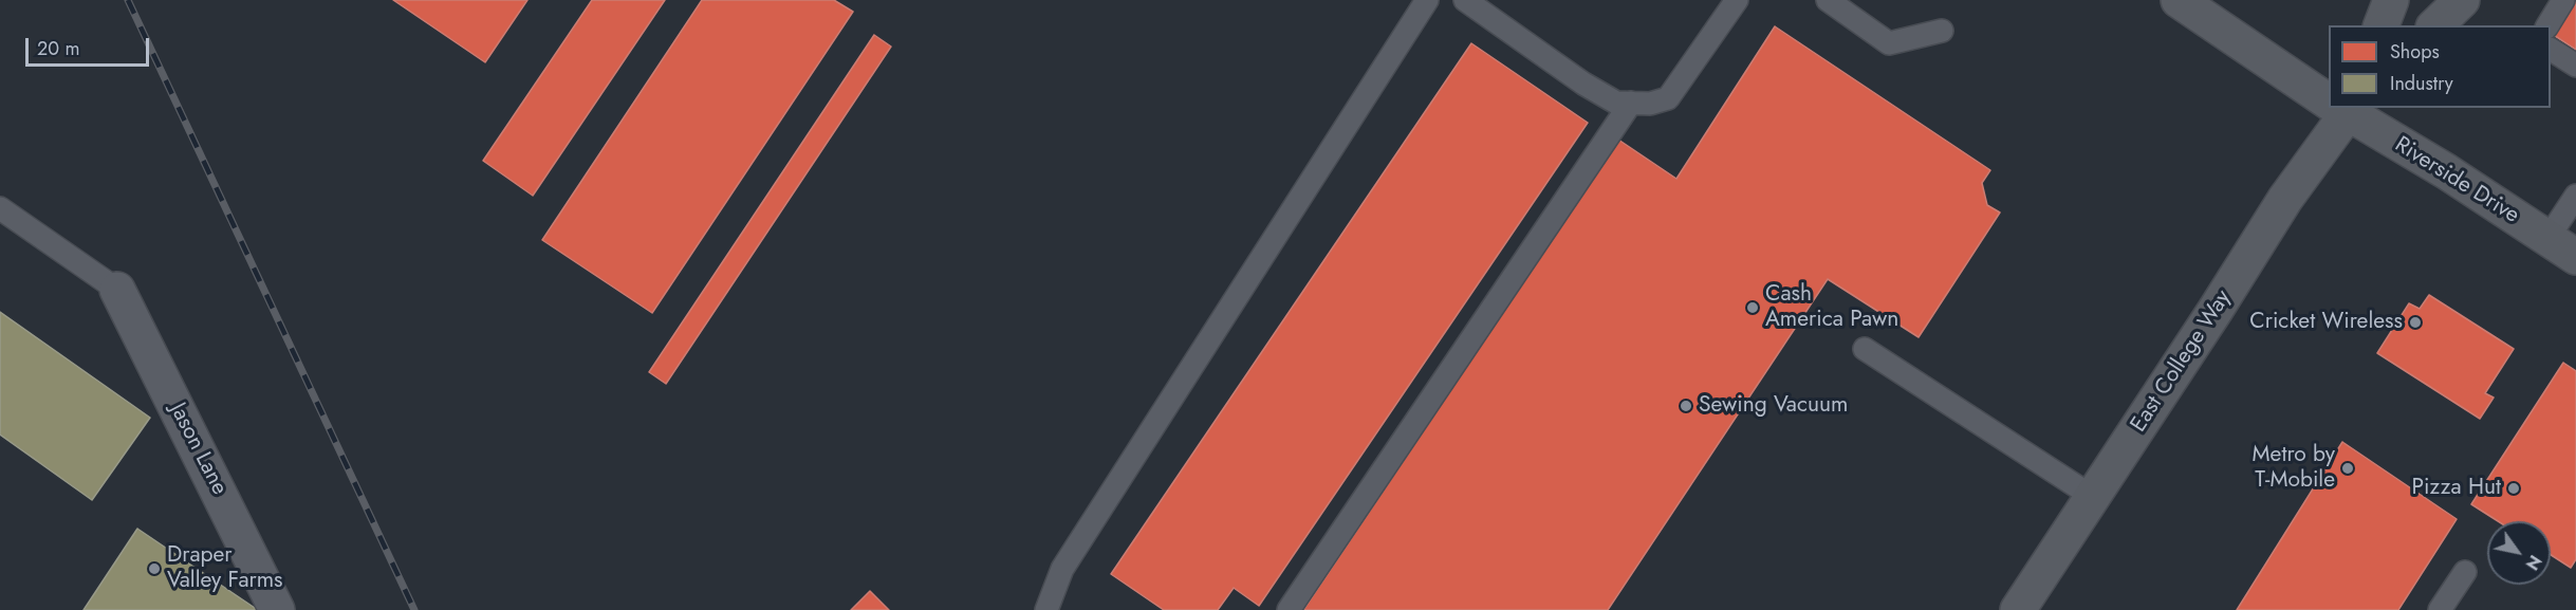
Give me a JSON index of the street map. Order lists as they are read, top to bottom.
{
  "streets": {
    "main road": ["Riverside Drive", "East College Way"],
    "street": ["Jason Lane"]
  },
  "places": [
    "Cash America Pawn",
    "Cricket Wireless",
    "Sewing Vacuum",
    "Metro by T-Mobile",
    "Pizza Hut",
    "Draper Valley Farms"
  ],
  "legend": ["Shops", "Industry"],
  "scale_bar": "20 m",
  "north": "bottom right"
}
